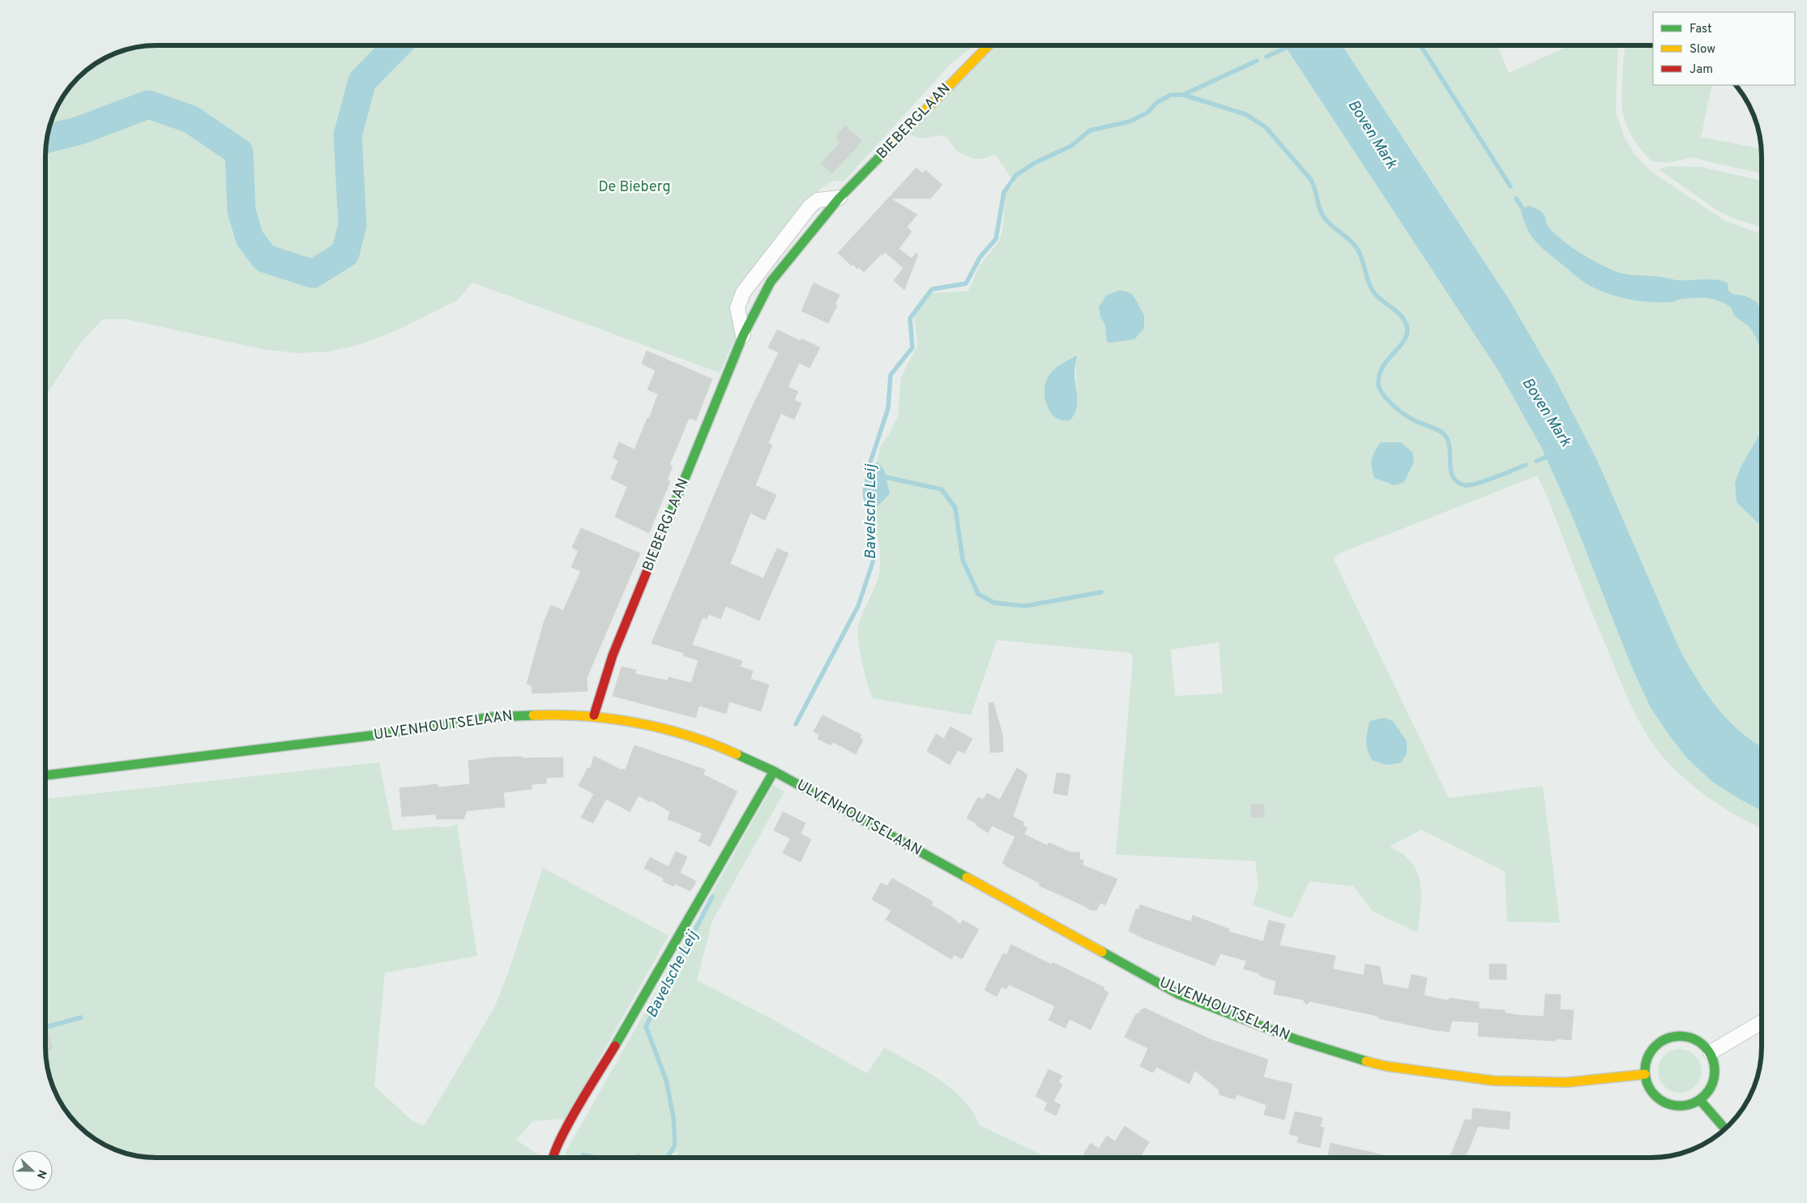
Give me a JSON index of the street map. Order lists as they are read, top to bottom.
{
  "streets": {
    "main road": ["BIEBERGLAAN", "ULVENHOUTSELAAN"]
  },
  "crossings": [
    ["BIEBERGLAAN", "ULVENHOUTSELAAN"]
  ],
  "water": ["Boven Mark", "Bavelsche Leij"],
  "parks": ["De Bieberg"],
  "legend": ["Fast", "Slow", "Jam"],
  "north": "right"
}
